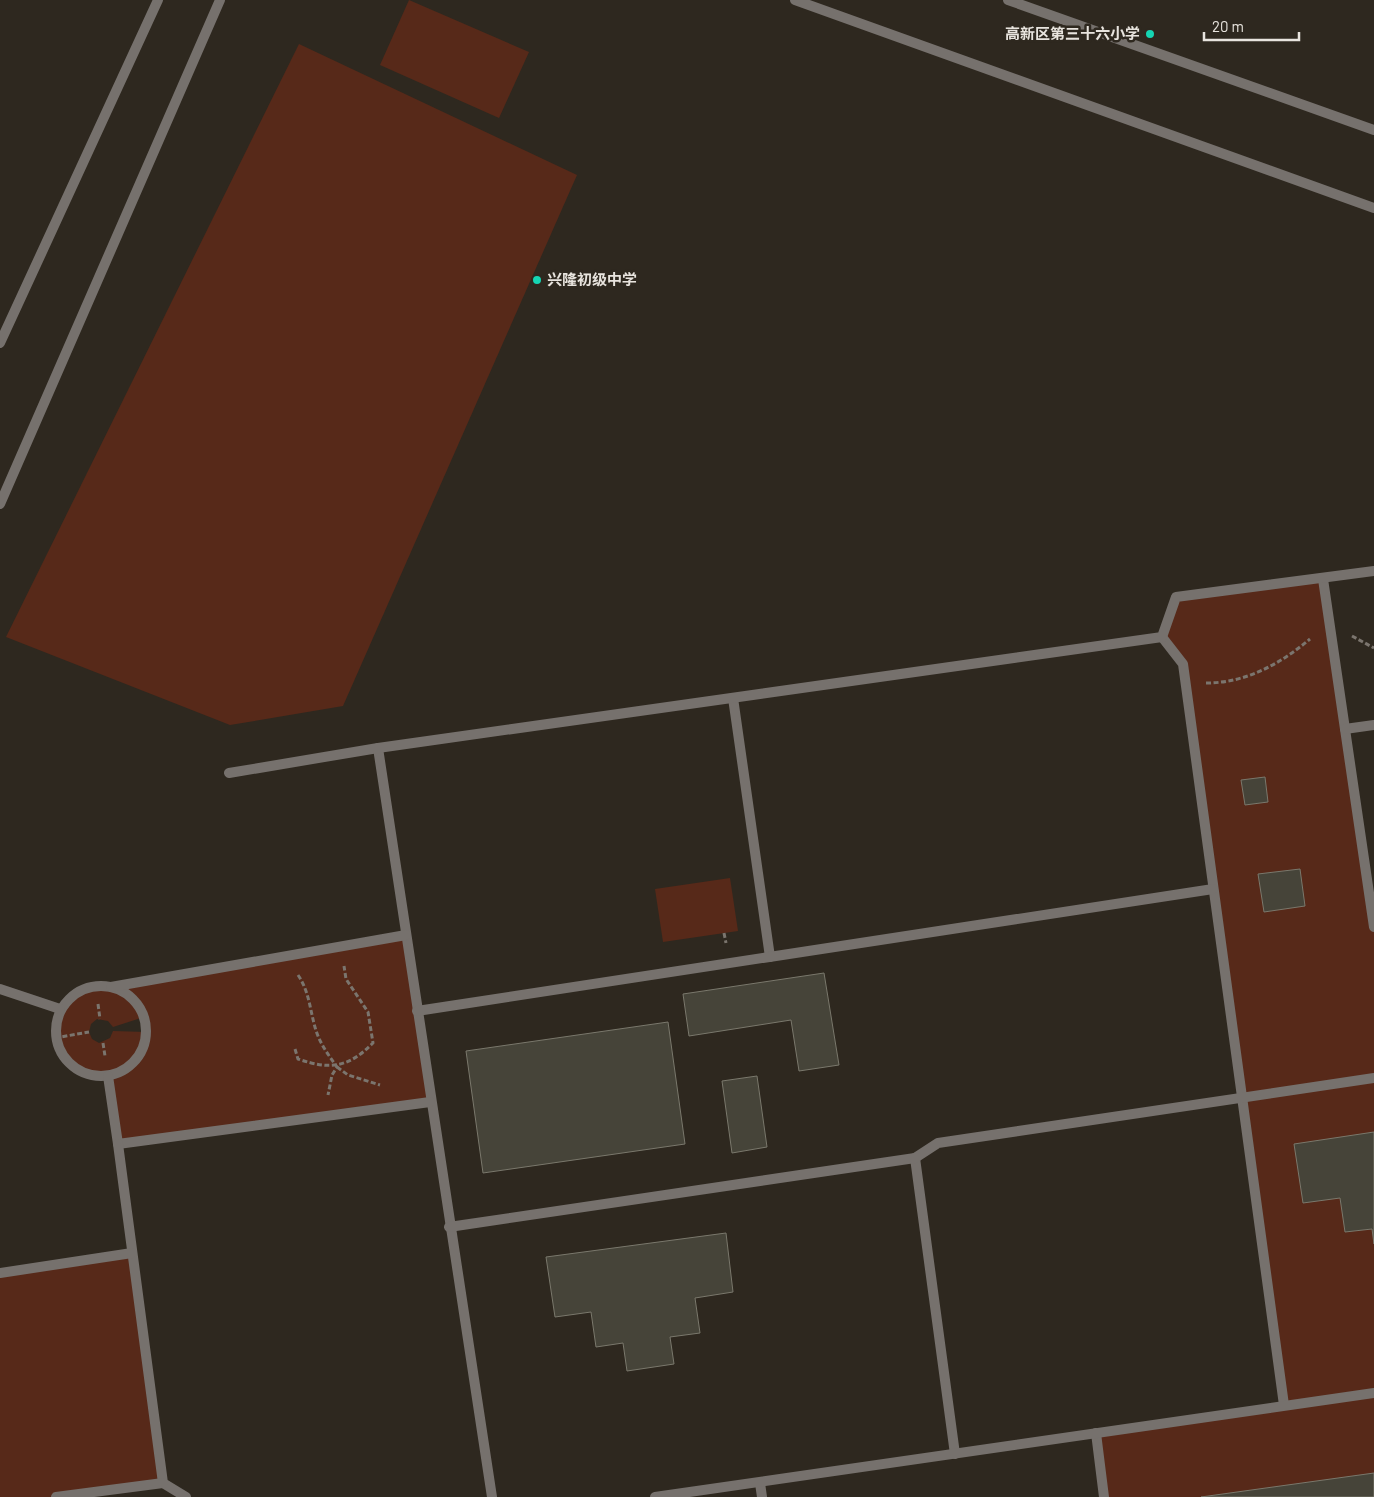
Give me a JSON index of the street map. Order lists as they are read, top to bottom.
{
  "places": ["高新区第三十六小学", "兴隆初级中学"],
  "scale_bar": "20 m"
}
